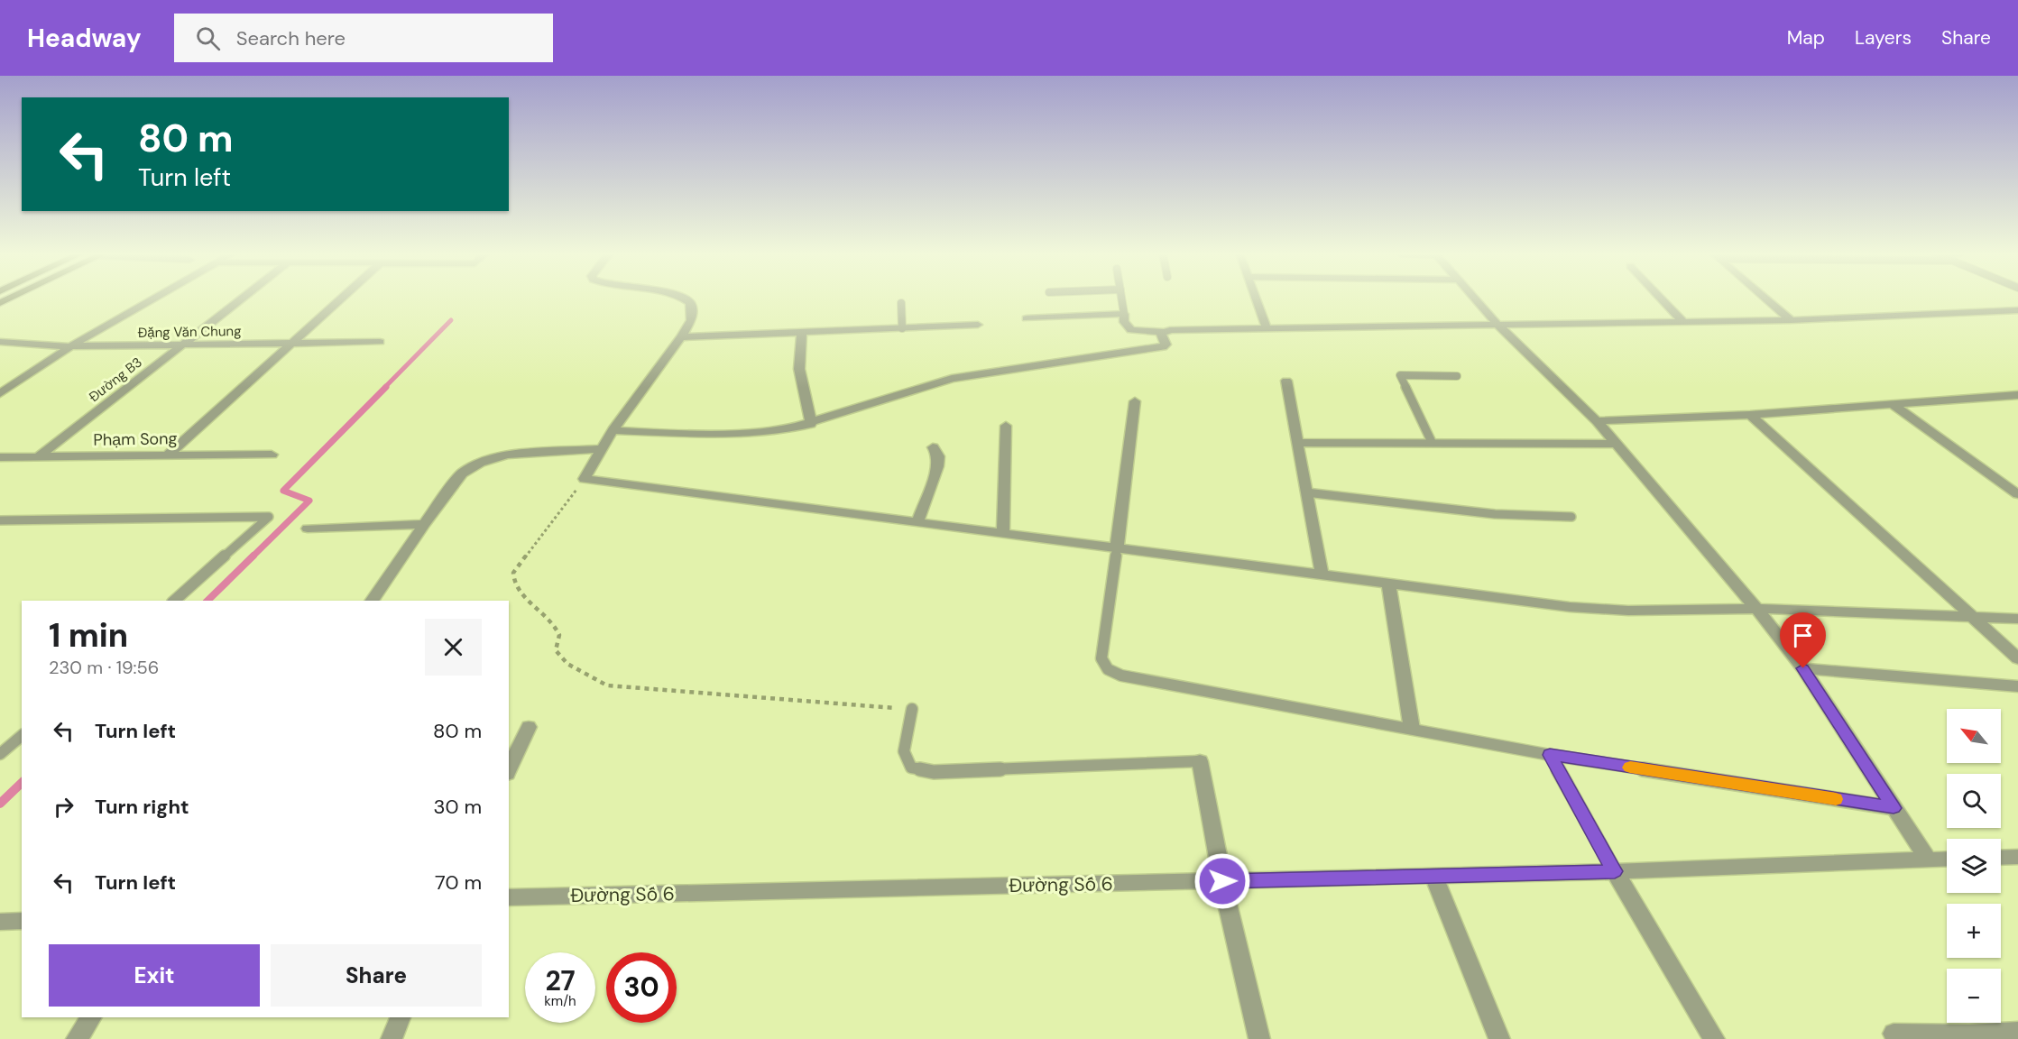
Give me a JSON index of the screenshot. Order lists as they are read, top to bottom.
{
  "streets": {
    "street": [
      "Đặng Văn Chung",
      "Đường B3",
      "Phạm Song",
      "Đường Số 6"
    ]
  },
  "crossings": [
    ["Đặng Văn Chung", "Đường B3"],
    ["Đường B3", "Phạm Song"]
  ],
  "north": "top left",
  "page": {
    "header": "Headway",
    "search": "Search here",
    "nav": ["Map", "Layers", "Share"],
    "turn": ["80 m", "Turn left"],
    "heading": ["1 min", "230 m · 19:56"],
    "list": [
      {
        "name": "Turn left",
        "value": "80 m"
      },
      {
        "name": "Turn right",
        "value": "30 m"
      },
      {
        "name": "Turn left",
        "value": "70 m"
      }
    ],
    "map_buttons": ["+", "−"],
    "buttons": ["Exit", "Share"],
    "speed": "27 km/h",
    "limit": "30"
  }
}
